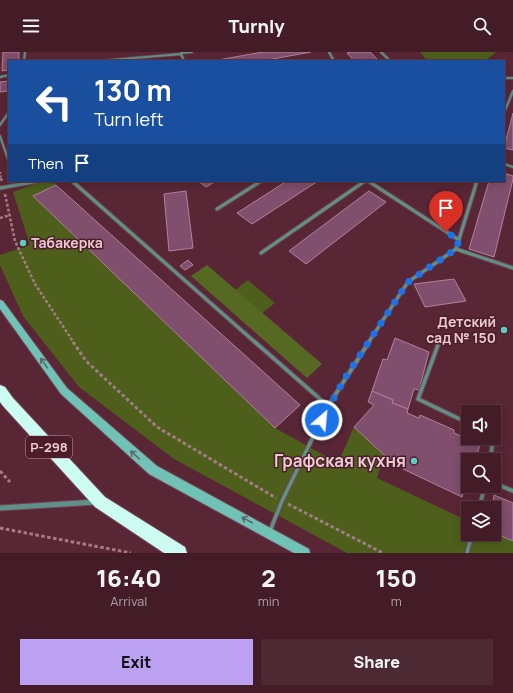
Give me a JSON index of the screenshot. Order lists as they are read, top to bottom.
{
  "streets": {
    "highway": ["Р-298"]
  },
  "places": ["Табакерка", "Детский сад № 150", "Графская кухня"],
  "page": {
    "header": "Turnly",
    "turn": ["130 m", "Turn left"],
    "then": "Then",
    "eta": [
      "16:40",
      "Arrival",
      "2",
      "min",
      "150",
      "m"
    ],
    "buttons": ["Exit", "Share"]
  }
}
